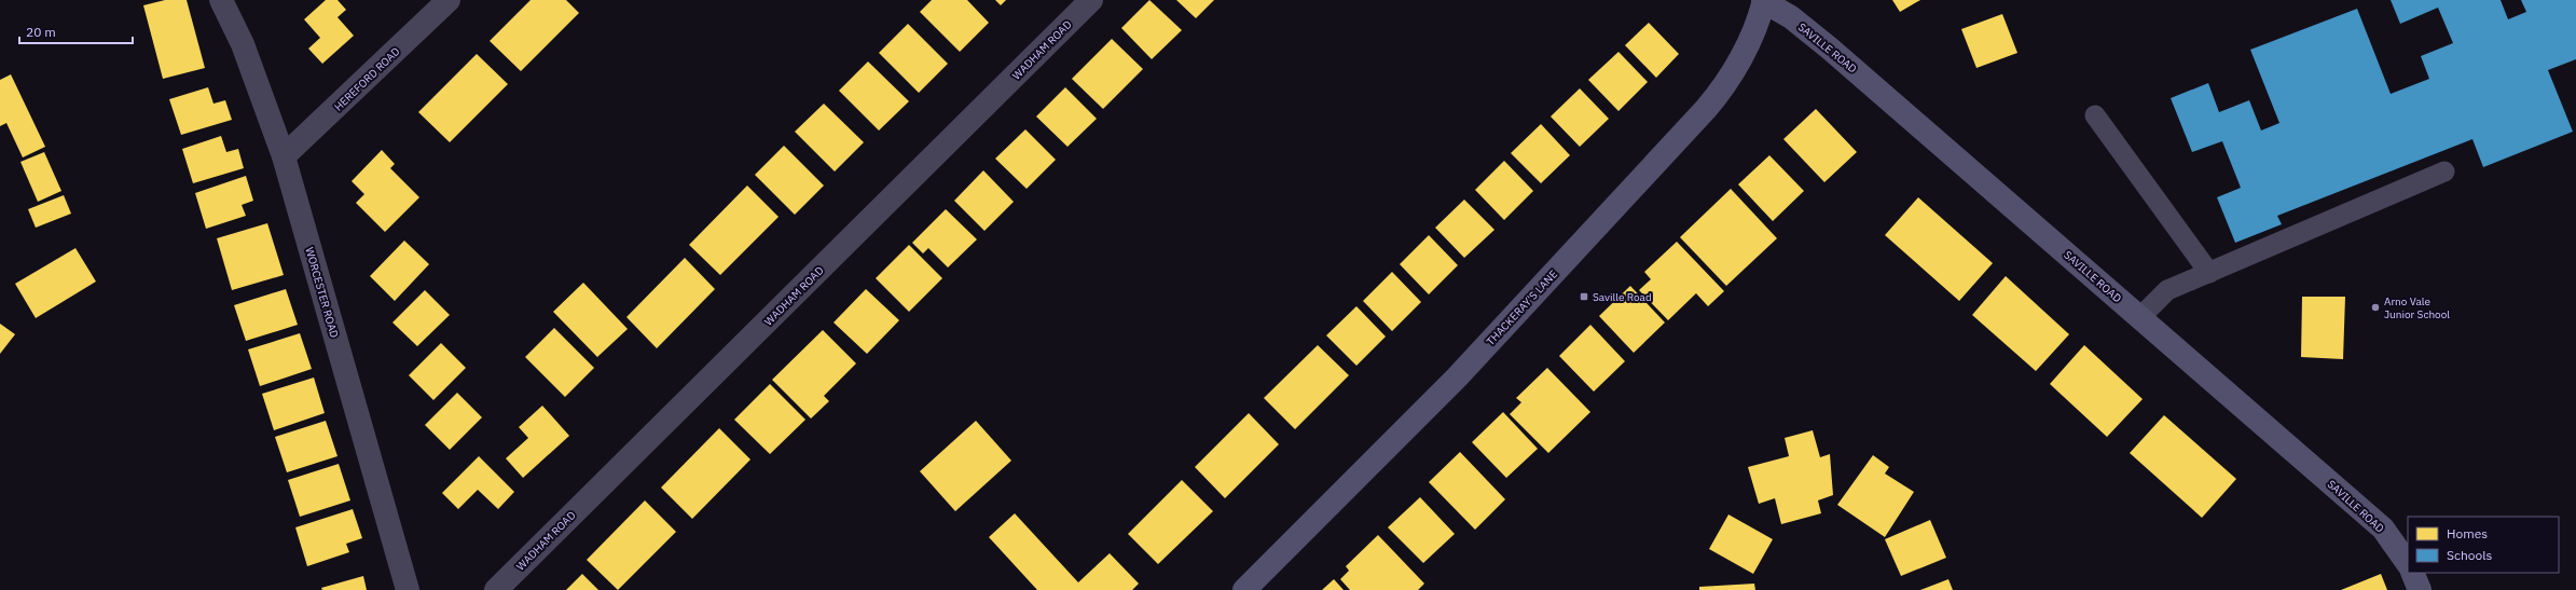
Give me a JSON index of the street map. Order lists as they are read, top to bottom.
{
  "streets": {
    "street": [
      "SAVILLE ROAD",
      "WADHAM ROAD",
      "HEREFORD ROAD",
      "WORCESTER ROAD",
      "THACKERAY'S LANE"
    ]
  },
  "crossings": [
    ["SAVILLE ROAD", "THACKERAY'S LANE"],
    ["HEREFORD ROAD", "WORCESTER ROAD"]
  ],
  "places": {
    "transit": ["Saville Road"],
    "other": ["Arno Vale Junior School"]
  },
  "legend": ["Homes", "Schools"],
  "scale_bar": "20 m"
}
